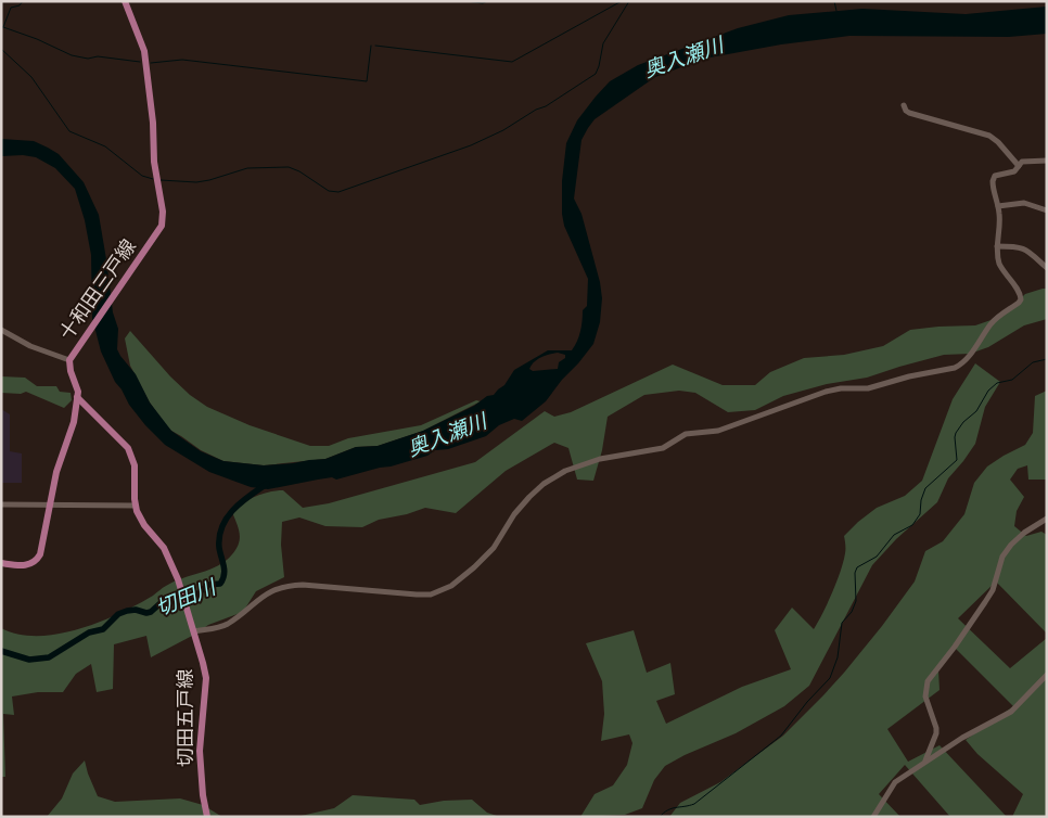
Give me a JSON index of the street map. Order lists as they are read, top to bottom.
{
  "streets": {
    "main road": ["十和田三戸線", "切田五戸線"]
  },
  "water": ["奥入瀬川", "切田川"]
}
